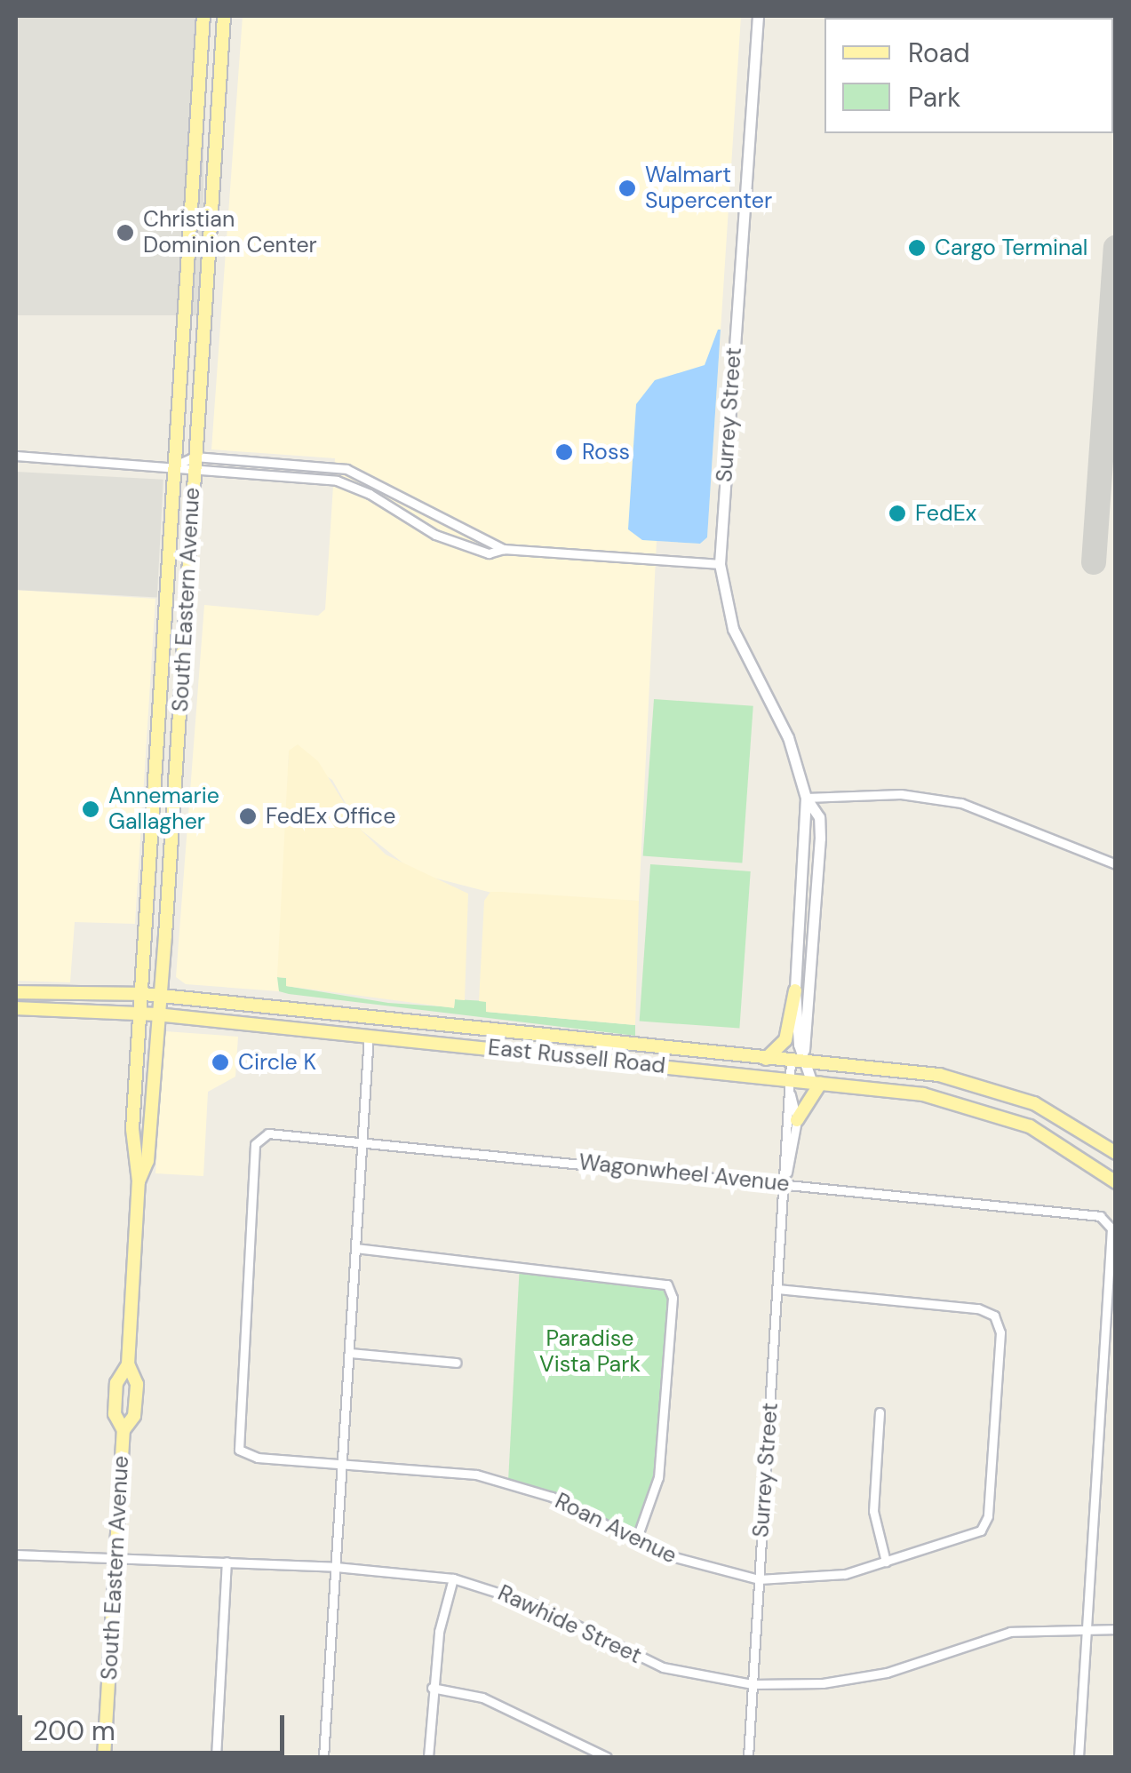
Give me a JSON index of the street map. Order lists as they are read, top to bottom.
{
  "streets": {
    "main road": ["South Eastern Avenue", "East Russell Road"],
    "street": [
      "Surrey Street",
      "Wagonwheel Avenue",
      "Roan Avenue",
      "Rawhide Street"
    ]
  },
  "crossings": [
    ["Surrey Street", "East Russell Road"],
    ["Surrey Street", "Wagonwheel Avenue"],
    ["Surrey Street", "Roan Avenue"],
    ["Surrey Street", "Rawhide Street"],
    ["South Eastern Avenue", "East Russell Road"],
    ["South Eastern Avenue", "Rawhide Street"],
    ["Wagonwheel Avenue", "Roan Avenue"],
    ["Wagonwheel Avenue", "Rawhide Street"]
  ],
  "parks": ["Paradise Vista Park"],
  "places": [
    "Walmart Supercenter",
    "Christian Dominion Center",
    "Cargo Terminal",
    "Ross",
    "FedEx",
    "Annemarie Gallagher",
    "FedEx Office",
    "Circle K"
  ],
  "legend": ["Road", "Park"],
  "scale_bar": "200 m"
}
